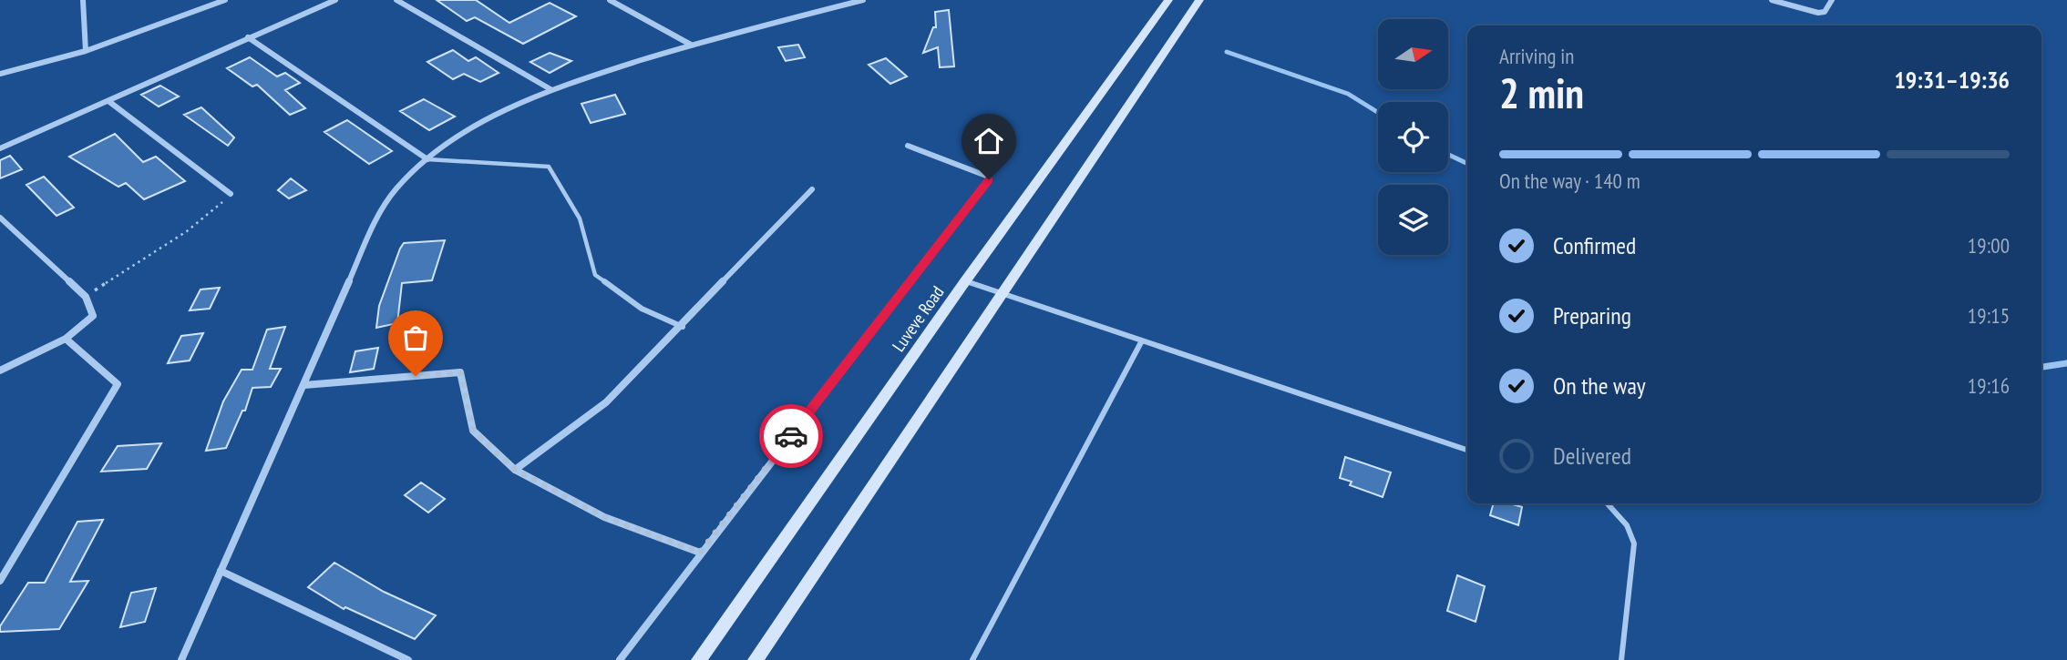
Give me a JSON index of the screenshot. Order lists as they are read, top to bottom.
{
  "streets": {
    "street": ["Luveve Road"]
  },
  "north": "right",
  "page": {
    "heading": ["2 min", "Arriving in", "19:31–19:36"],
    "bar": "On the way · 140 m",
    "list": [
      ["Confirmed", "19:00"],
      ["Preparing", "19:15"],
      ["On the way", "19:16"],
      "Delivered"
    ]
  }
}
